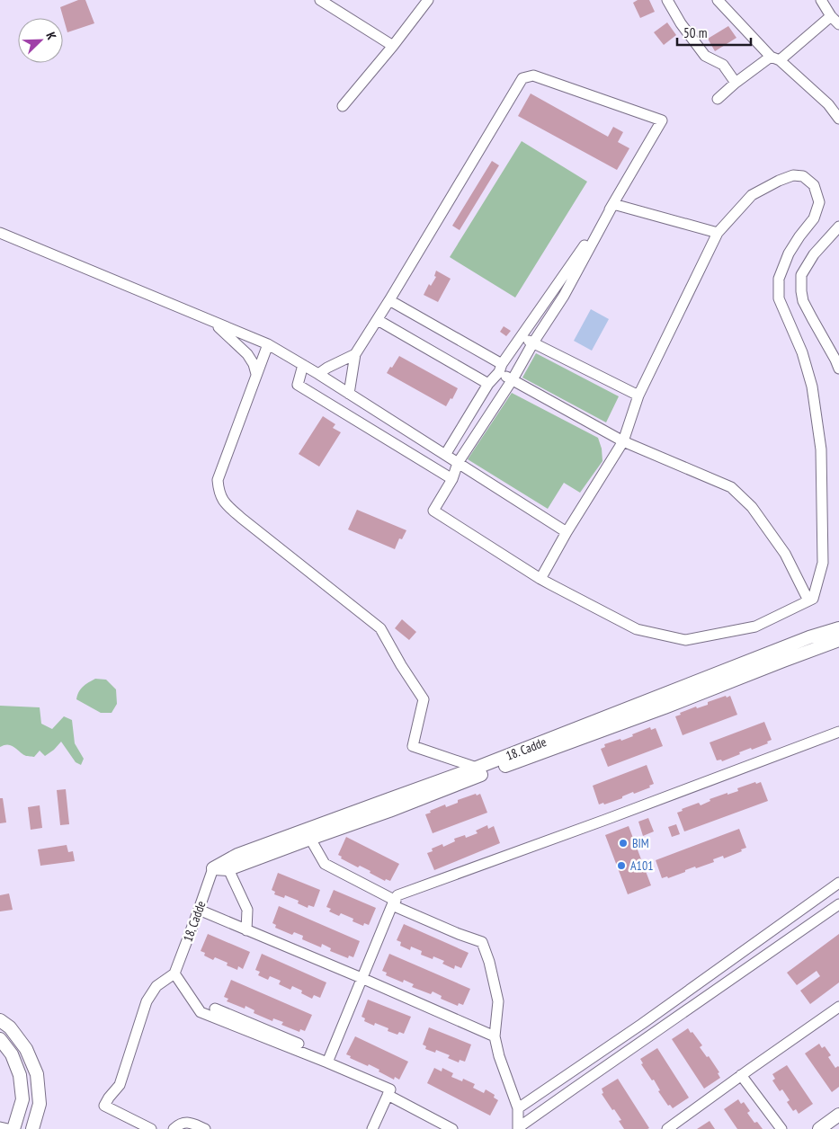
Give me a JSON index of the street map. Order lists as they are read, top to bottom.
{
  "streets": {
    "street": ["18. Cadde"]
  },
  "places": ["BIM", "A101"],
  "scale_bar": "50 m",
  "north": "top right"
}
